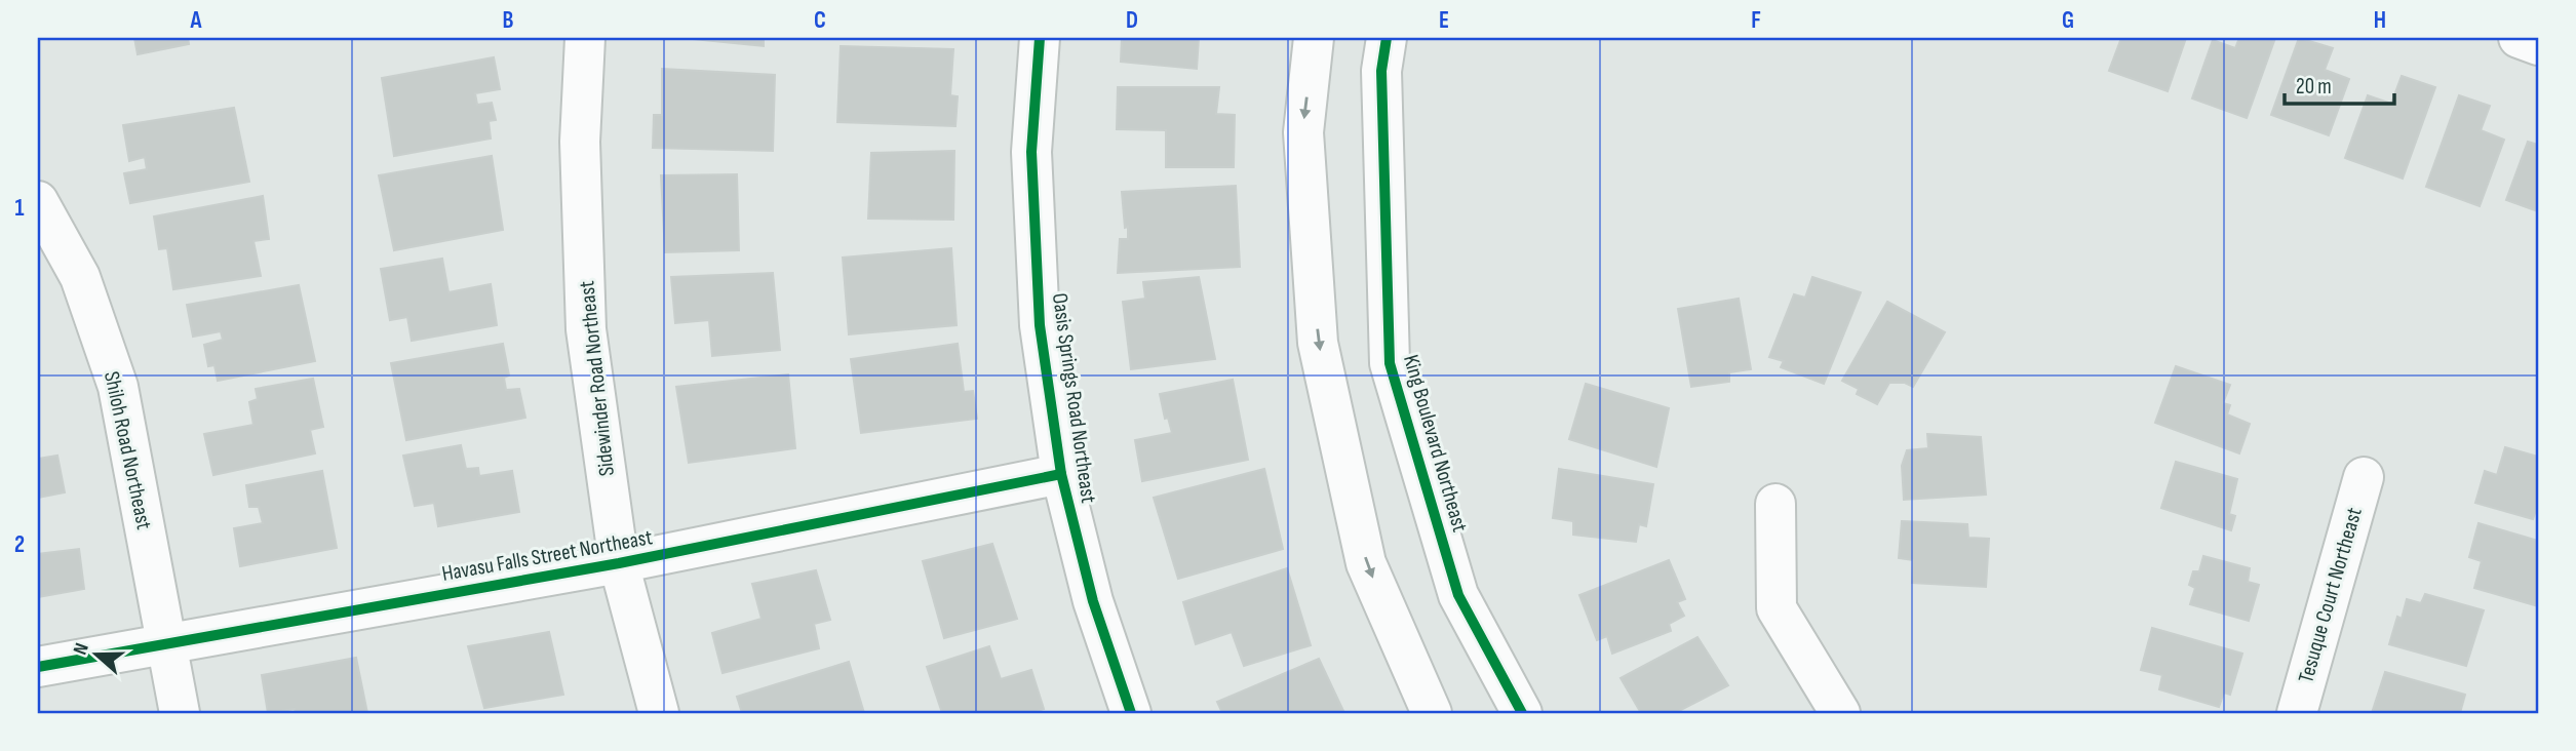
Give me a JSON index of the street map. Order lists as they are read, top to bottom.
{
  "streets": {
    "street": [
      "Sidewinder Road Northeast",
      "Oasis Springs Road Northeast",
      "King Boulevard Northeast",
      "Shiloh Road Northeast",
      "Havasu Falls Street Northeast",
      "Tesuque Court Northeast"
    ]
  },
  "crossings": [
    ["Sidewinder Road Northeast", "Havasu Falls Street Northeast"],
    ["Oasis Springs Road Northeast", "Havasu Falls Street Northeast"],
    ["Shiloh Road Northeast", "Havasu Falls Street Northeast"]
  ],
  "scale_bar": "20 m",
  "north": "left",
  "grid": {
    "columns": [
      "A",
      "B",
      "C",
      "D",
      "E",
      "F",
      "G",
      "H"
    ],
    "rows": ["1", "2"]
  }
}
